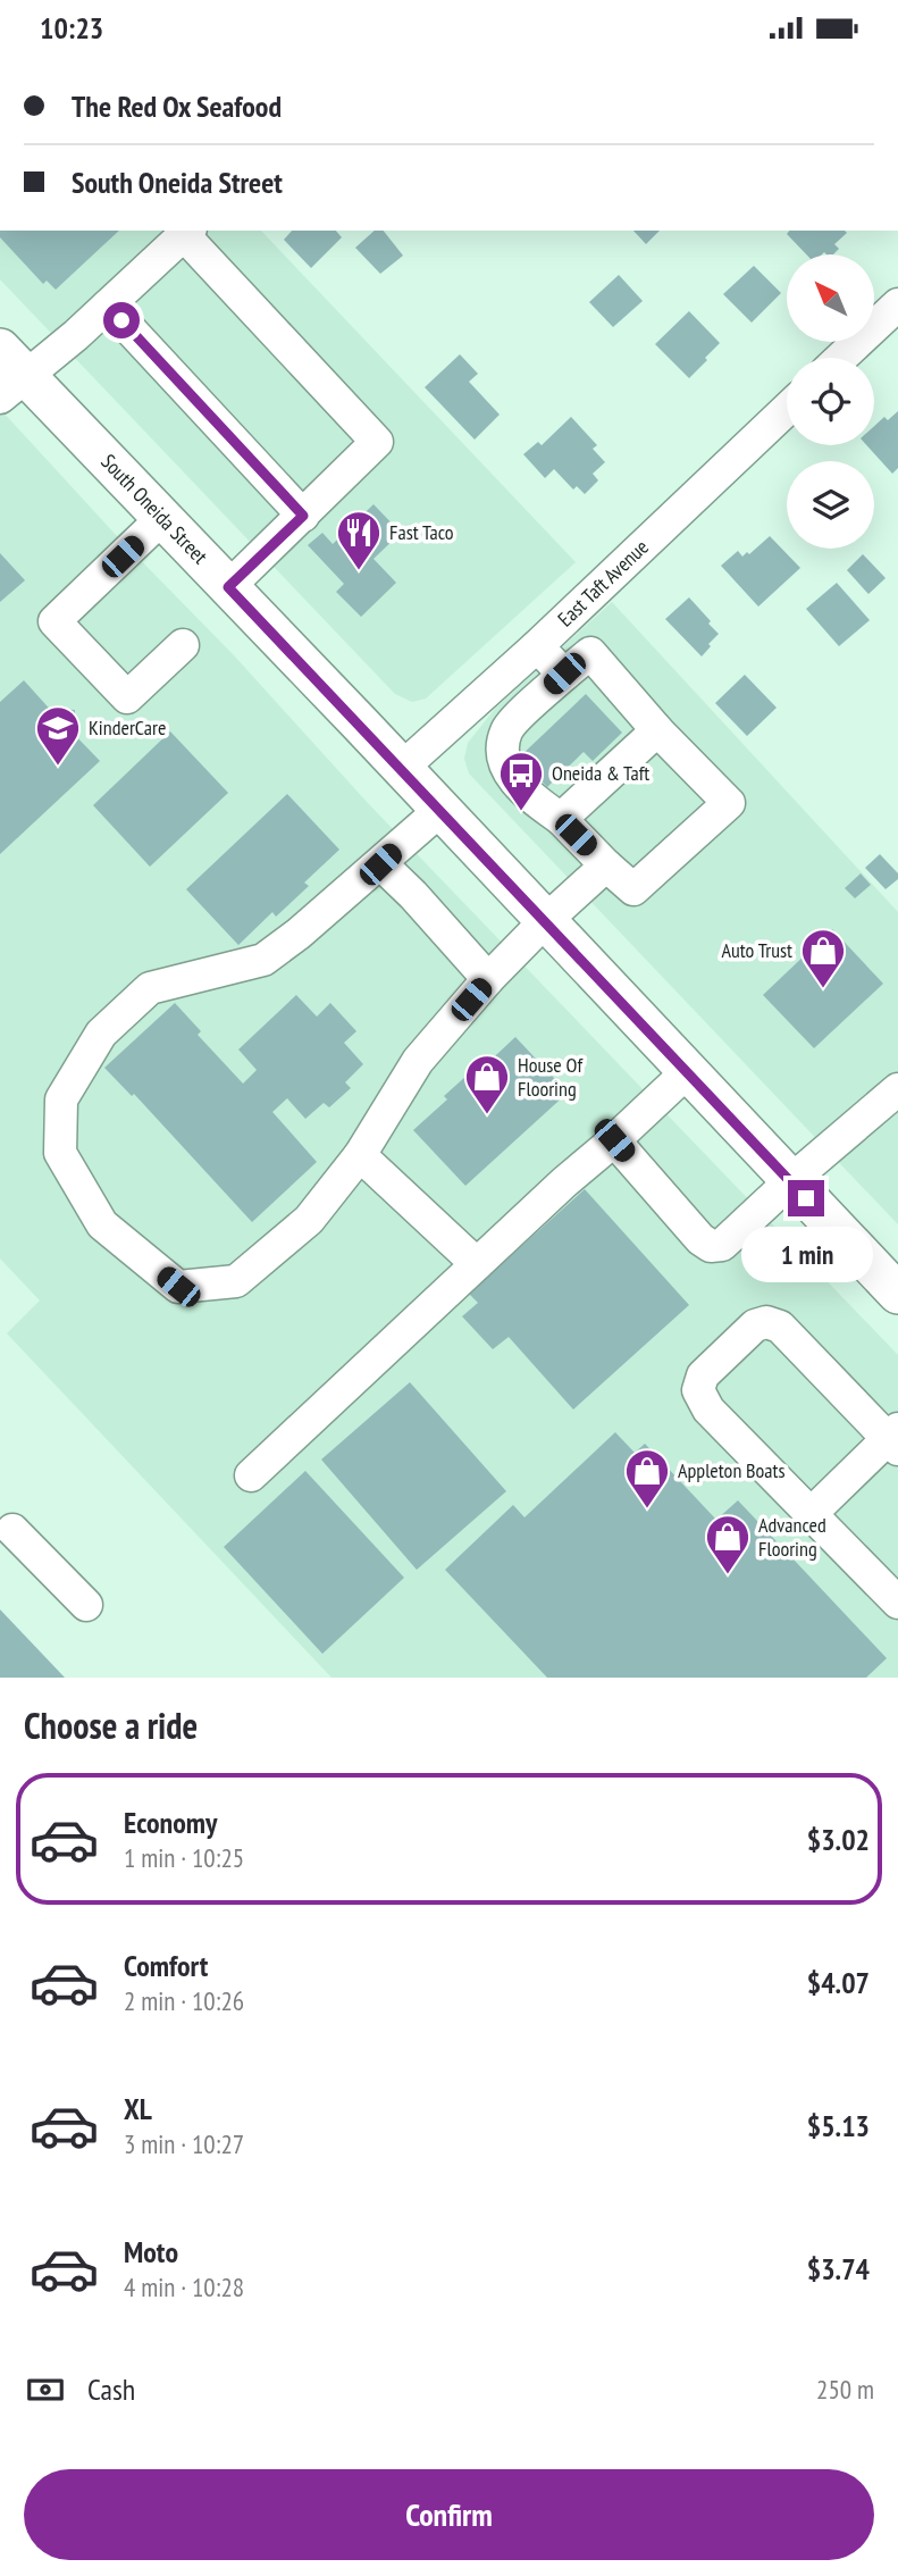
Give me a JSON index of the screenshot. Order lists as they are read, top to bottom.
{
  "streets": {
    "main road": ["South Oneida Street"],
    "street": ["East Taft Avenue"]
  },
  "crossings": [
    ["South Oneida Street", "East Taft Avenue"]
  ],
  "places": {
    "restaurant": ["Fast Taco"],
    "school or university": ["KinderCare"],
    "bus stop": ["Oneida & Taft"],
    "shop": [
      "Auto Trust",
      "House Of Flooring",
      "Appleton Boats",
      "Advanced Flooring"
    ]
  },
  "north": "top left",
  "page": {
    "status": "10:23",
    "banner": ["The Red Ox Seafood", "South Oneida Street"],
    "bubble": "1 min",
    "heading": "Choose a ride",
    "list": [
      {
        "name": "Economy",
        "note": "1 min · 10:25",
        "value": "$3.02"
      },
      {
        "name": "Comfort",
        "note": "2 min · 10:26",
        "value": "$4.07"
      },
      {
        "name": "XL",
        "note": "3 min · 10:27",
        "value": "$5.13"
      },
      {
        "name": "Moto",
        "note": "4 min · 10:28",
        "value": "$3.74"
      }
    ],
    "pay": ["Cash", "250 m"],
    "buttons": "Confirm"
  }
}
